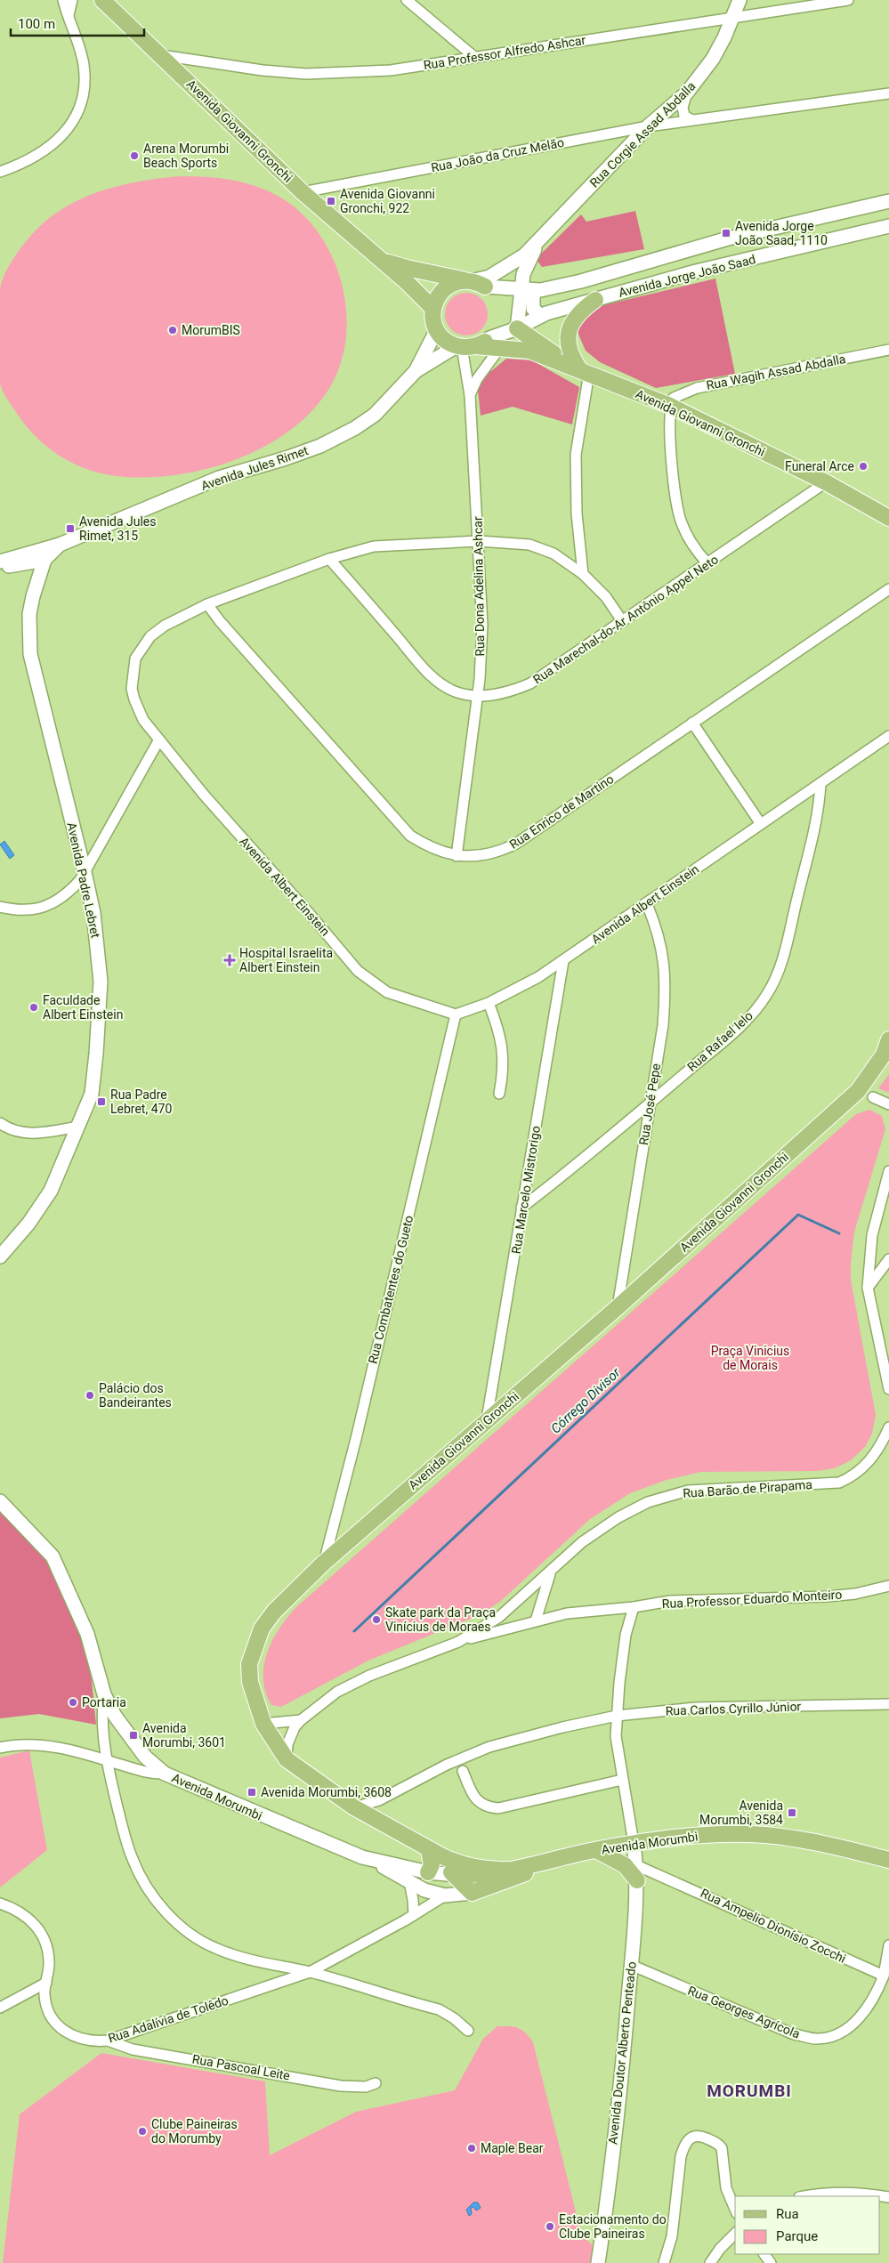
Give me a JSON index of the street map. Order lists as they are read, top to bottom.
{
  "streets": {
    "main road": [
      "Avenida Giovanni Gronchi",
      "Rua Corgie Assad Abdalla",
      "Avenida Jorge João Saad",
      "Avenida Jules Rimet",
      "Avenida Padre Lebret",
      "Avenida Morumbi",
      "Avenida Doutor Alberto Penteado"
    ],
    "street": [
      "Rua Professor Alfredo Ashcar",
      "Rua João da Cruz Melão",
      "Rua Wagih Assad Abdalla",
      "Rua Dona Adelina Ashcar",
      "Rua Marechal-do-Ar Antônio Appel Neto",
      "Rua Enrico de Martino",
      "Avenida Albert Einstein",
      "Rua Rafael Ielo",
      "Rua José Pepe",
      "Rua Marcelo Mistrorigo",
      "Rua Combatentes do Gueto",
      "Rua Barão de Pirapama",
      "Rua Professor Eduardo Monteiro",
      "Rua Carlos Cyrillo Júnior",
      "Rua Ampelio Dionísio Zocchi",
      "Rua Georges Agrícola",
      "Rua Adalívia de Tolêdo",
      "Rua Pascoal Leite"
    ]
  },
  "crossings": [
    ["Rua Professor Alfredo Ashcar", "Avenida Giovanni Gronchi"],
    ["Rua Professor Alfredo Ashcar", "Rua Corgie Assad Abdalla"],
    ["Avenida Giovanni Gronchi", "Rua Corgie Assad Abdalla"],
    ["Avenida Giovanni Gronchi", "Rua João da Cruz Melão"],
    ["Avenida Giovanni Gronchi", "Avenida Jorge João Saad"],
    ["Avenida Giovanni Gronchi", "Rua Wagih Assad Abdalla"],
    ["Avenida Giovanni Gronchi", "Avenida Jules Rimet"],
    ["Avenida Giovanni Gronchi", "Rua Dona Adelina Ashcar"],
    ["Avenida Giovanni Gronchi", "Rua Marechal-do-Ar Antônio Appel Neto"],
    ["Avenida Giovanni Gronchi", "Rua José Pepe"],
    ["Avenida Giovanni Gronchi", "Rua Marcelo Mistrorigo"],
    ["Avenida Giovanni Gronchi", "Rua Combatentes do Gueto"],
    ["Avenida Giovanni Gronchi", "Rua Barão de Pirapama"],
    ["Avenida Giovanni Gronchi", "Rua Carlos Cyrillo Júnior"],
    ["Avenida Giovanni Gronchi", "Avenida Morumbi"],
    ["Rua Corgie Assad Abdalla", "Rua João da Cruz Melão"],
    ["Rua Corgie Assad Abdalla", "Avenida Jorge João Saad"],
    ["Rua Corgie Assad Abdalla", "Avenida Jules Rimet"],
    ["Rua Corgie Assad Abdalla", "Rua Dona Adelina Ashcar"],
    ["Avenida Jorge João Saad", "Avenida Jules Rimet"],
    ["Avenida Jorge João Saad", "Rua Dona Adelina Ashcar"],
    ["Avenida Jules Rimet", "Rua Dona Adelina Ashcar"],
    ["Avenida Jules Rimet", "Avenida Padre Lebret"],
    ["Rua Dona Adelina Ashcar", "Rua Marechal-do-Ar Antônio Appel Neto"],
    ["Rua Dona Adelina Ashcar", "Rua Enrico de Martino"],
    ["Rua Dona Adelina Ashcar", "Avenida Albert Einstein"],
    ["Rua Marechal-do-Ar Antônio Appel Neto", "Avenida Albert Einstein"],
    ["Rua Enrico de Martino", "Avenida Albert Einstein"],
    ["Avenida Albert Einstein", "Rua Rafael Ielo"],
    ["Avenida Albert Einstein", "Rua José Pepe"],
    ["Avenida Albert Einstein", "Rua Marcelo Mistrorigo"],
    ["Avenida Albert Einstein", "Rua Combatentes do Gueto"],
    ["Rua Rafael Ielo", "Rua José Pepe"],
    ["Rua Rafael Ielo", "Rua Marcelo Mistrorigo"],
    ["Rua Barão de Pirapama", "Rua Professor Eduardo Monteiro"],
    ["Avenida Morumbi", "Rua Adalívia de Tolêdo"],
    ["Avenida Morumbi", "Avenida Doutor Alberto Penteado"],
    ["Rua Ampelio Dionísio Zocchi", "Rua Georges Agrícola"],
    ["Rua Ampelio Dionísio Zocchi", "Avenida Doutor Alberto Penteado"],
    ["Rua Georges Agrícola", "Avenida Doutor Alberto Penteado"],
    ["Rua Adalívia de Tolêdo", "Rua Pascoal Leite"]
  ],
  "districts": ["MORUMBI"],
  "water": ["Córrego Divisor"],
  "parks": ["Praça Vinicius de Morais"],
  "places": {
    "other": [
      "Arena Morumbi Beach Sports",
      "MorumBIS",
      "Funeral Arce",
      "Faculdade Albert Einstein",
      "Palácio dos Bandeirantes",
      "Skate park da Praça Vinícius de Moraes",
      "Portaria",
      "Clube Paineiras do Morumby",
      "Maple Bear",
      "Estacionamento do Clube Paineiras"
    ],
    "transit": [
      "Avenida Giovanni Gronchi, 922",
      "Avenida Jorge João Saad, 1110",
      "Avenida Jules Rimet, 315",
      "Rua Padre Lebret, 470",
      "Avenida Morumbi, 3601",
      "Avenida Morumbi, 3608",
      "Avenida Morumbi, 3584"
    ],
    "health": ["Hospital Israelita Albert Einstein"]
  },
  "legend": ["Rua", "Parque"],
  "scale_bar": "100 m"
}
